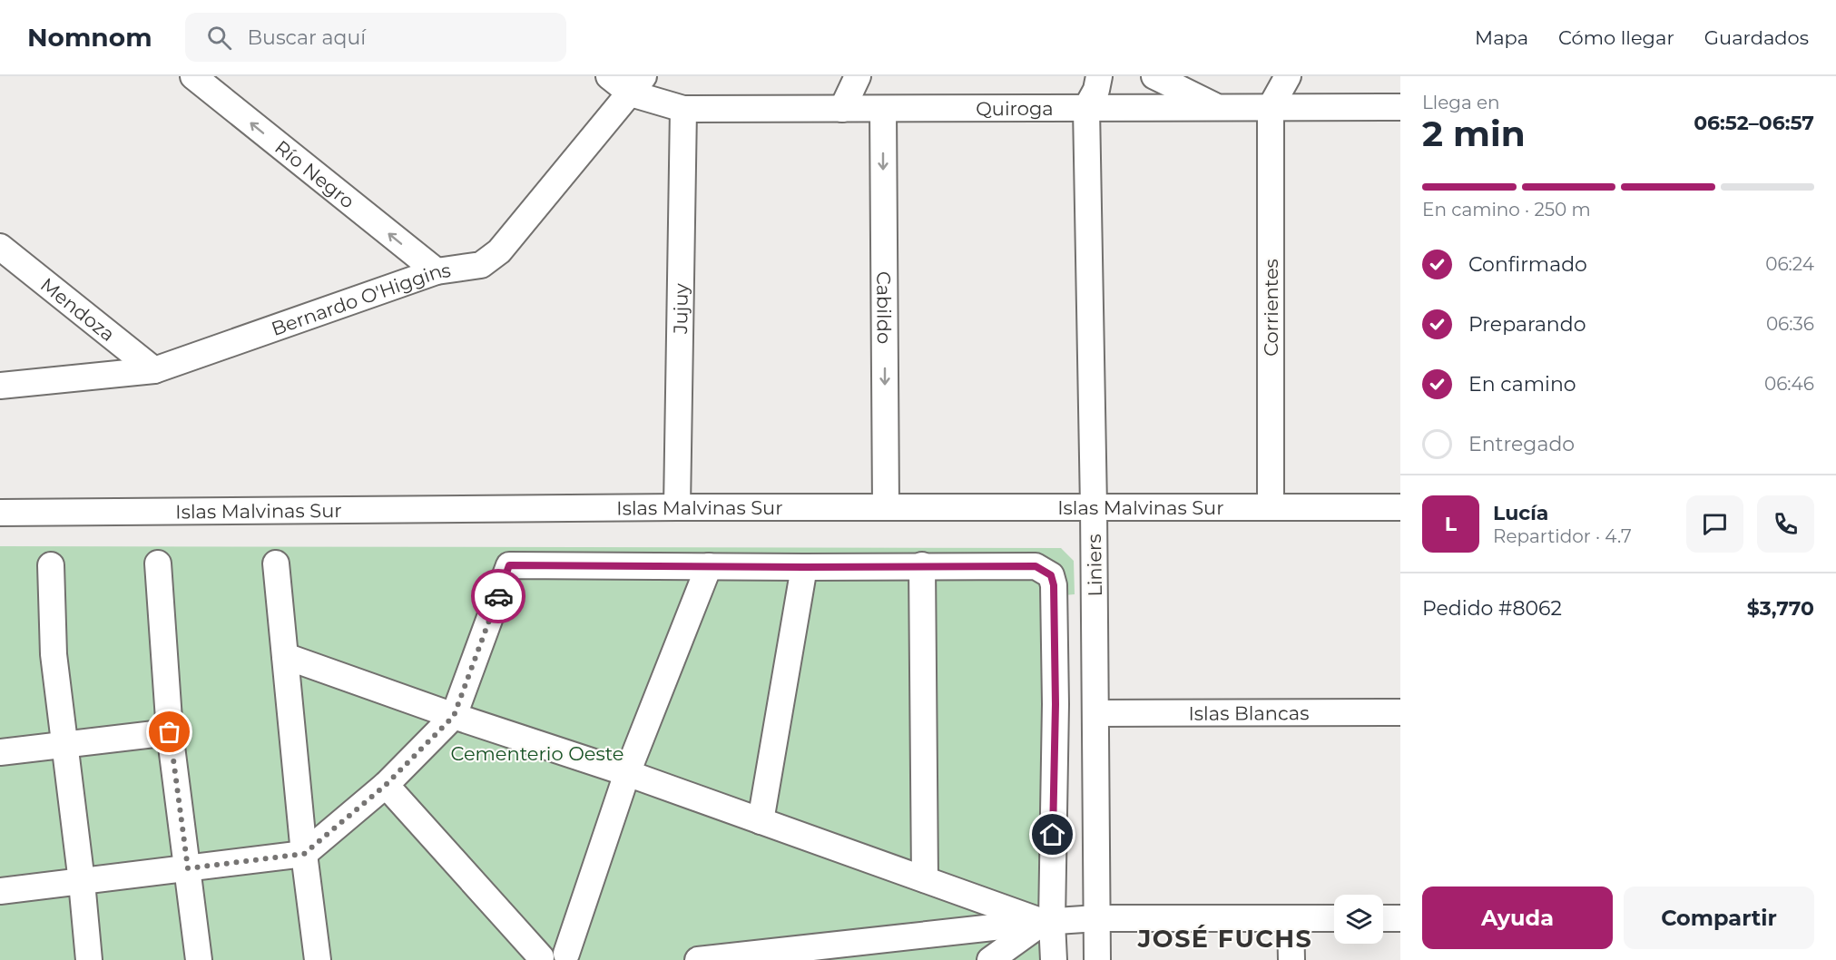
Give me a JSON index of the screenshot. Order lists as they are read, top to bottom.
{
  "streets": {
    "street": [
      "Quiroga",
      "Río Negro",
      "Bernardo O'Higgins",
      "Cabildo",
      "Corrientes",
      "Mendoza",
      "Jujuy",
      "Islas Malvinas Sur",
      "Liniers",
      "Islas Blancas"
    ]
  },
  "crossings": [
    ["Quiroga", "Bernardo O'Higgins"],
    ["Quiroga", "Cabildo"],
    ["Quiroga", "Corrientes"],
    ["Quiroga", "Jujuy"],
    ["Quiroga", "Liniers"],
    ["Río Negro", "Bernardo O'Higgins"],
    ["Bernardo O'Higgins", "Mendoza"],
    ["Cabildo", "Islas Malvinas Sur"],
    ["Corrientes", "Islas Malvinas Sur"],
    ["Jujuy", "Islas Malvinas Sur"],
    ["Islas Malvinas Sur", "Liniers"],
    ["Liniers", "Islas Blancas"]
  ],
  "one_way": ["Río Negro", "Cabildo"],
  "districts": ["JOSÉ FUCHS"],
  "parks": ["Cementerio Oeste"],
  "page": {
    "header": "Nomnom",
    "search": "Buscar aquí",
    "nav": ["Mapa", "Cómo llegar", "Guardados"],
    "heading": ["2 min", "Llega en", "06:52–06:57"],
    "panel": [
      "Lucía",
      "Repartidor · 4.7",
      "Pedido #8062",
      "$3,770"
    ],
    "bar": "En camino · 250 m",
    "list": [
      ["Confirmado", "06:24"],
      ["Preparando", "06:36"],
      ["En camino", "06:46"],
      "Entregado"
    ],
    "round": "L",
    "buttons": ["Ayuda", "Compartir"]
  }
}
